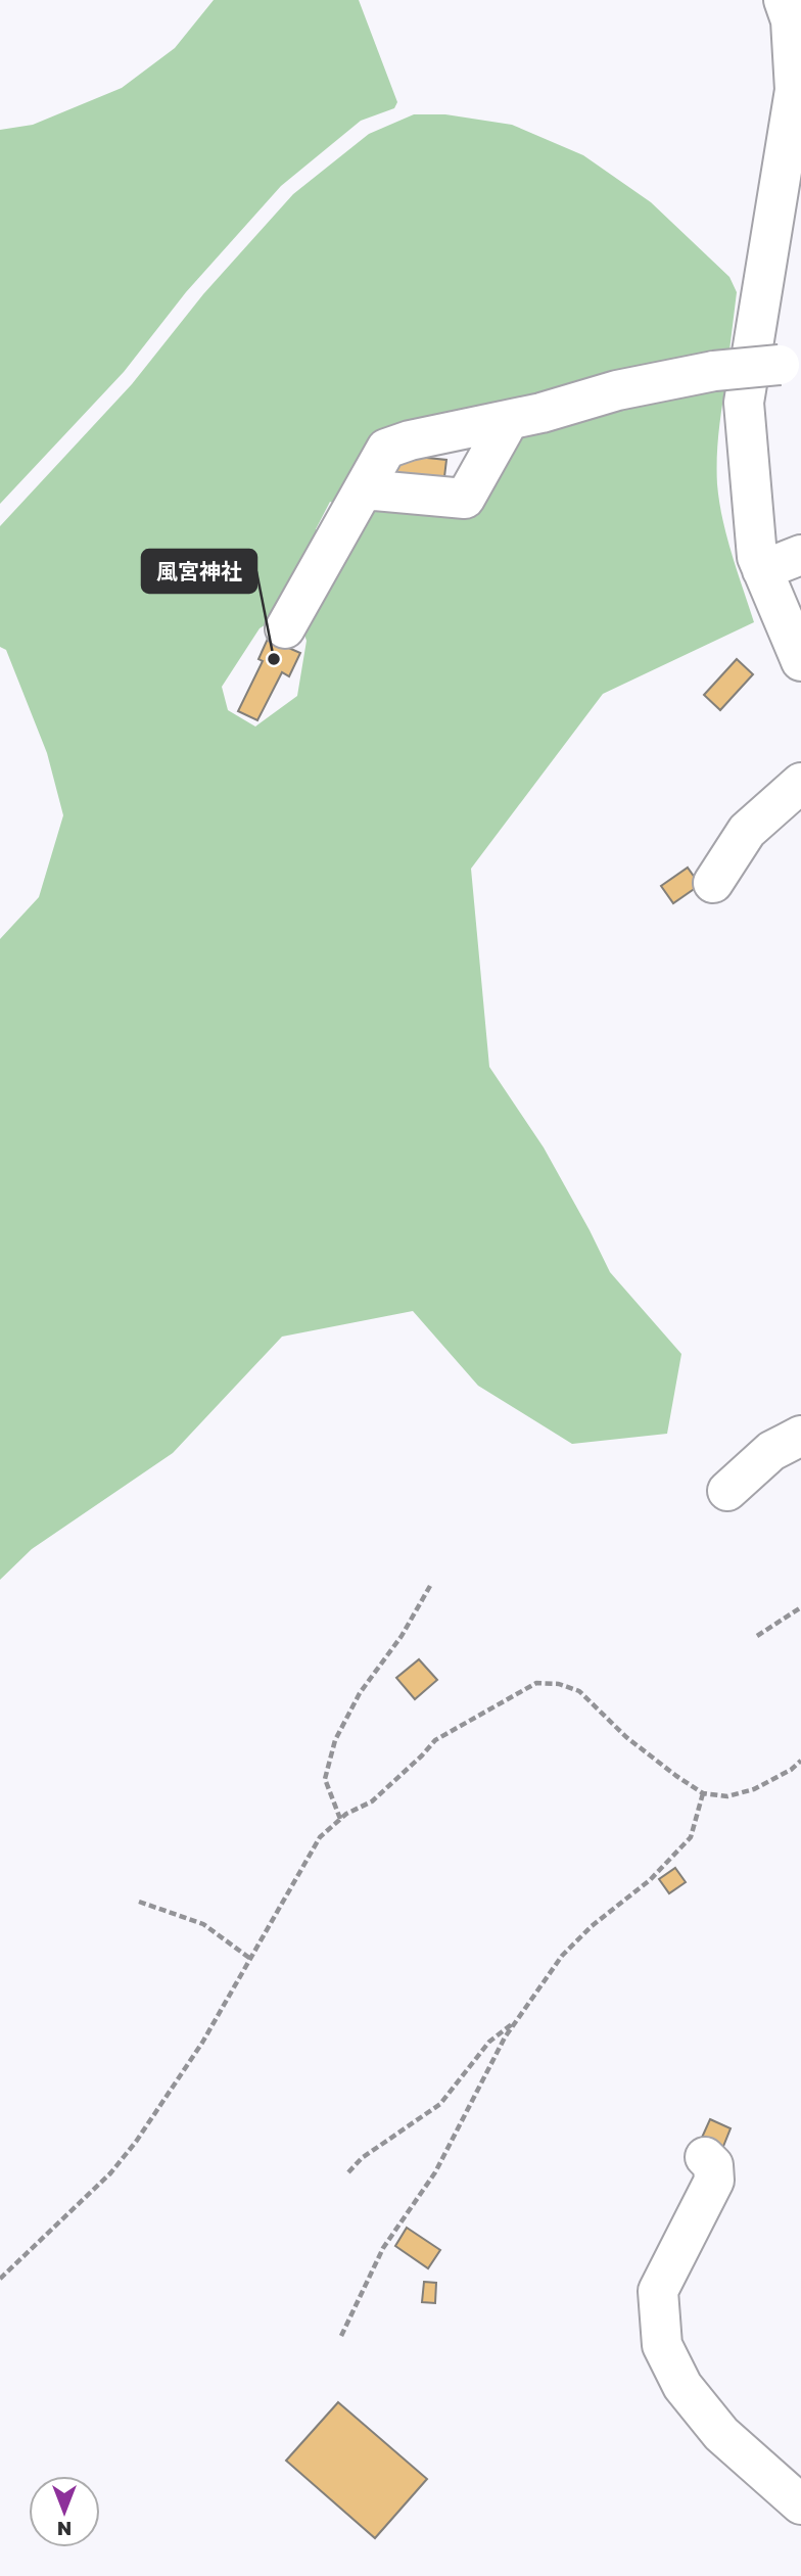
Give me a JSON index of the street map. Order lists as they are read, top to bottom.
{
  "places": ["風宮神社"],
  "north": "bottom"
}
